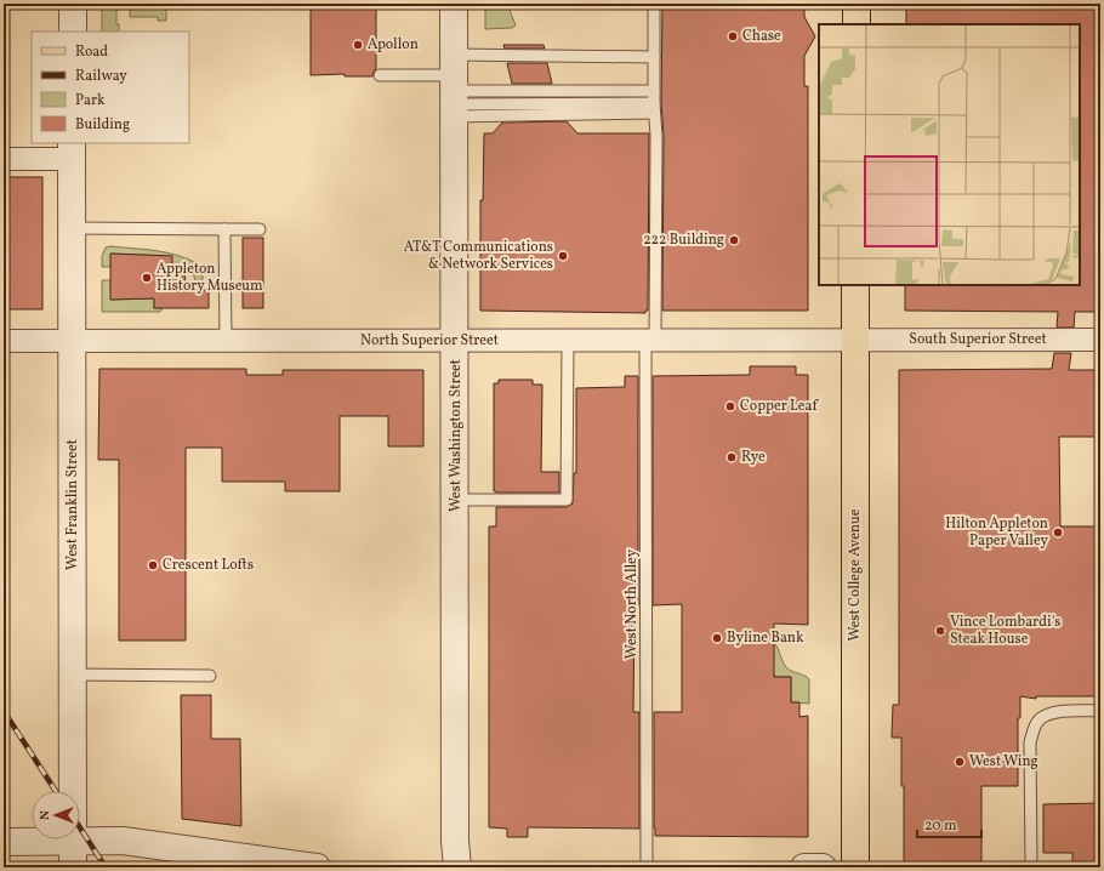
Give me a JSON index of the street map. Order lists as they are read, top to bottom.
{
  "streets": {
    "main road": ["West College Avenue"],
    "street": [
      "South Superior Street",
      "North Superior Street",
      "West Washington Street",
      "West Franklin Street"
    ],
    "lane": ["West North Alley"]
  },
  "crossings": [
    ["South Superior Street", "North Superior Street"],
    ["South Superior Street", "West College Avenue"],
    ["North Superior Street", "West Washington Street"],
    ["North Superior Street", "West Franklin Street"],
    ["North Superior Street", "West College Avenue"],
    ["North Superior Street", "West North Alley"]
  ],
  "places": [
    "Chase",
    "Apollon",
    "222 Building",
    "AT&T Communications & Network Services",
    "Appleton History Museum",
    "Copper Leaf",
    "Rye",
    "Hilton Appleton Paper Valley",
    "Crescent Lofts",
    "Vince Lombardi's Steak House",
    "Byline Bank",
    "West Wing"
  ],
  "legend": [
    "Road",
    "Railway",
    "Park",
    "Building"
  ],
  "scale_bar": "20 m",
  "north": "left"
}
